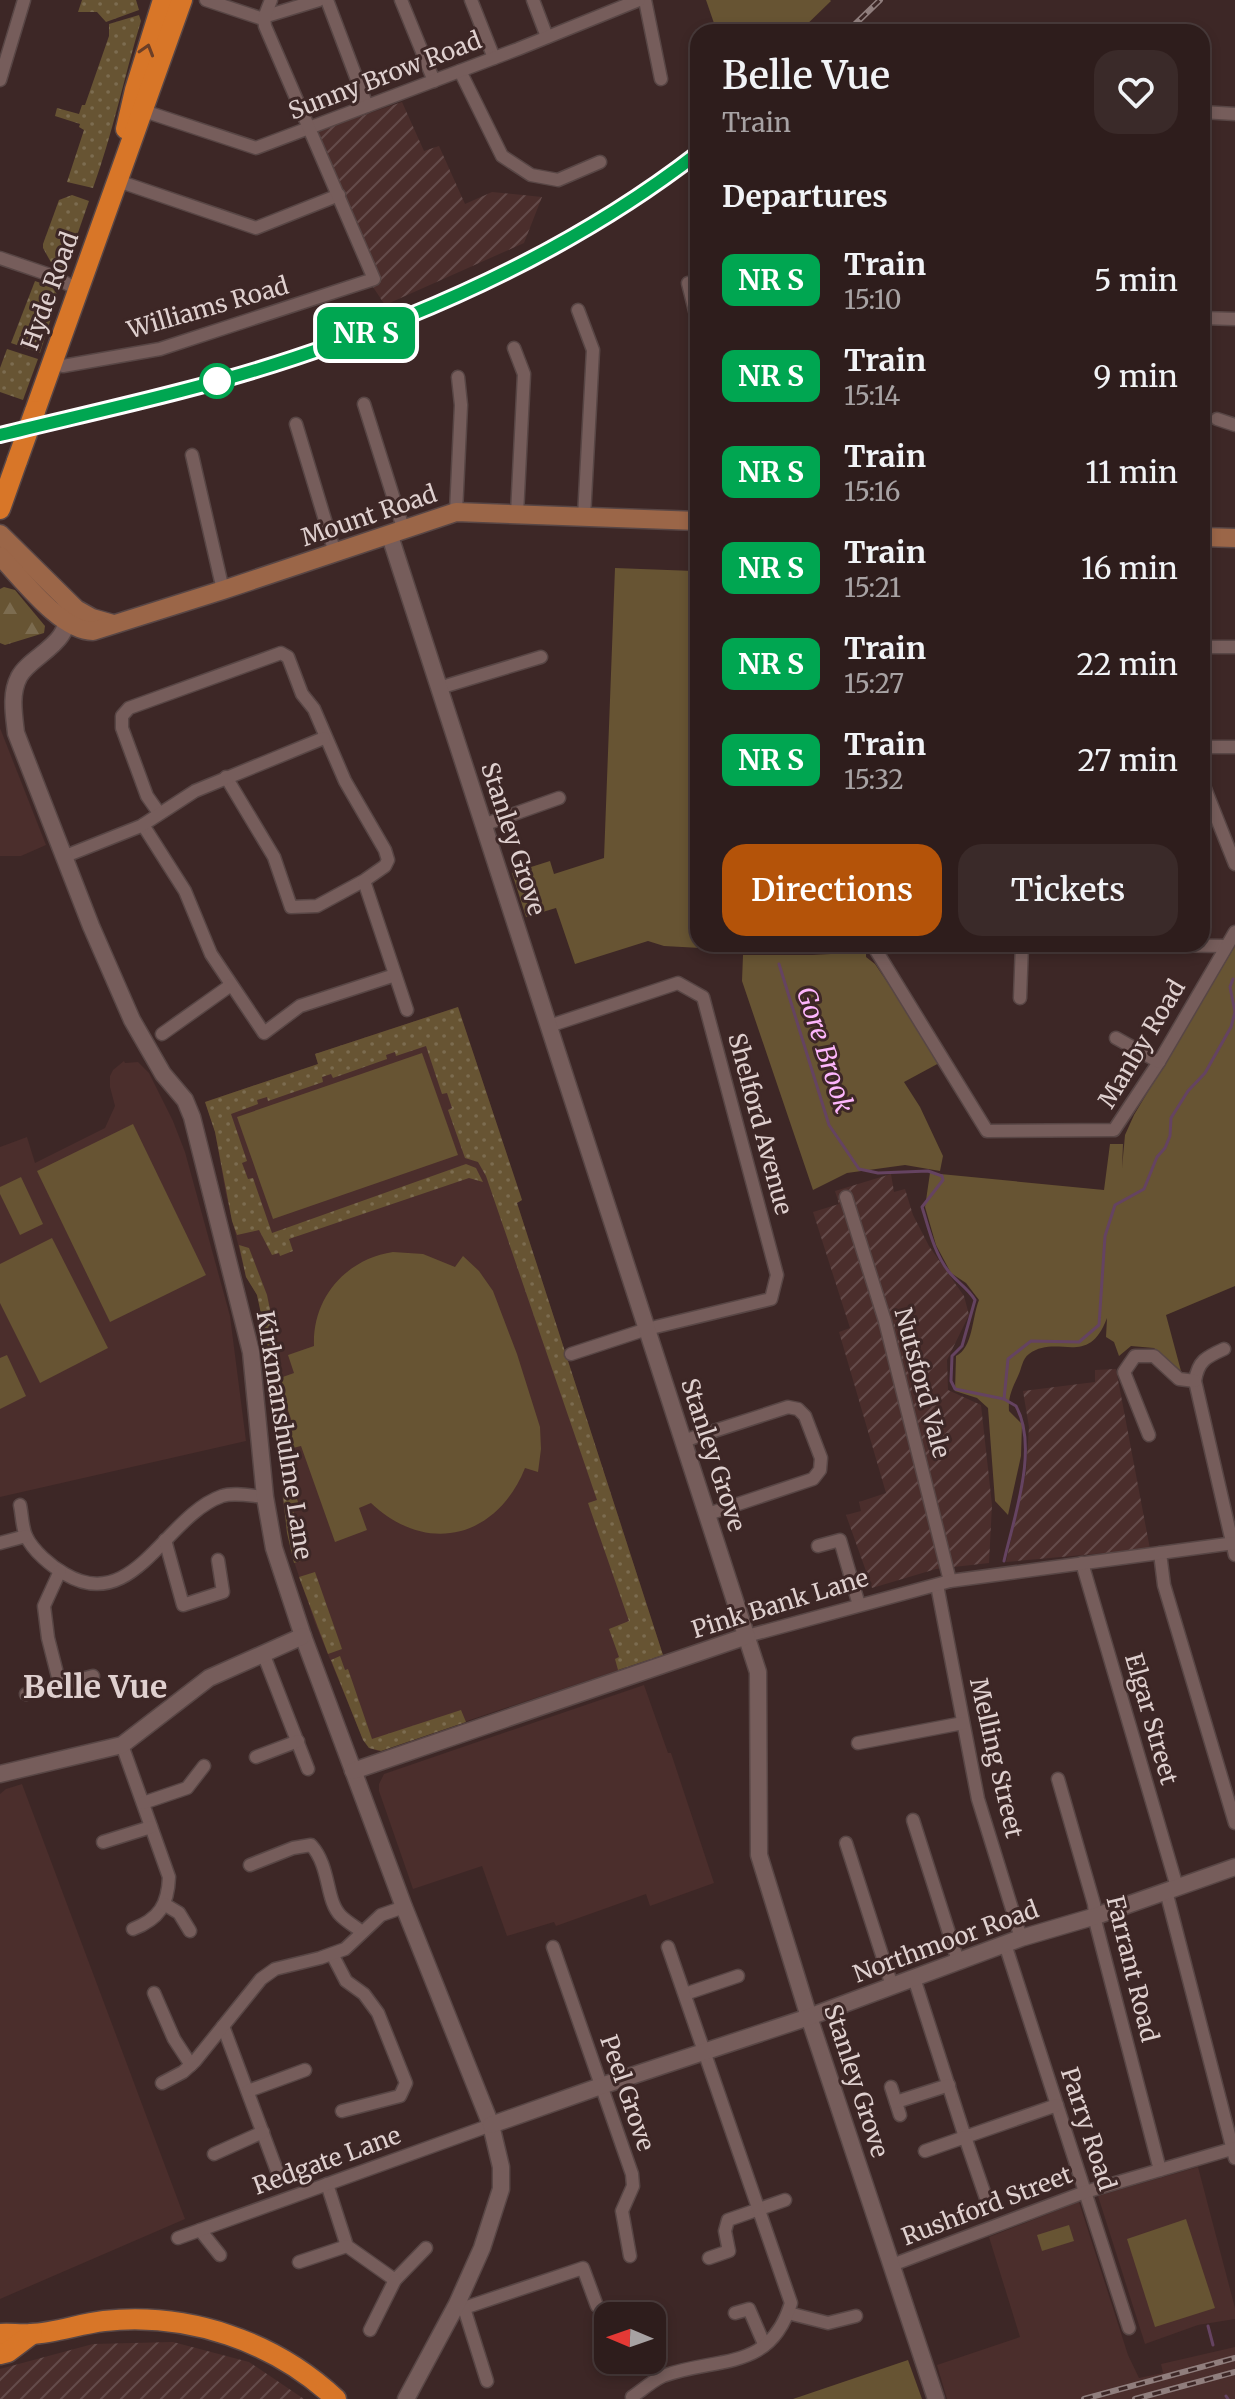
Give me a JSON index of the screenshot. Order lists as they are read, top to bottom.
{
  "streets": {
    "highway": ["Hyde Road"],
    "main road": ["Mount Road"],
    "street": [
      "Sunny Brow Road",
      "Williams Road",
      "Stanley Grove",
      "Manby Road",
      "Shelford Avenue",
      "Nutsford Vale",
      "Kirkmanshulme Lane",
      "Pink Bank Lane",
      "Elgar Street",
      "Melling Street",
      "Northmoor Road",
      "Farrant Road",
      "Peel Grove",
      "Parry Road",
      "Redgate Lane",
      "Rushford Street"
    ]
  },
  "crossings": [
    ["Sunny Brow Road", "Hyde Road"],
    ["Hyde Road", "Williams Road"],
    ["Mount Road", "Stanley Grove"],
    ["Mount Road", "Kirkmanshulme Lane"],
    ["Stanley Grove", "Shelford Avenue"],
    ["Stanley Grove", "Pink Bank Lane"],
    ["Stanley Grove", "Northmoor Road"],
    ["Stanley Grove", "Rushford Street"],
    ["Nutsford Vale", "Pink Bank Lane"],
    ["Nutsford Vale", "Melling Street"],
    ["Kirkmanshulme Lane", "Pink Bank Lane"],
    ["Kirkmanshulme Lane", "Northmoor Road"],
    ["Kirkmanshulme Lane", "Redgate Lane"],
    ["Pink Bank Lane", "Elgar Street"],
    ["Pink Bank Lane", "Melling Street"],
    ["Elgar Street", "Northmoor Road"],
    ["Elgar Street", "Rushford Street"],
    ["Melling Street", "Northmoor Road"],
    ["Melling Street", "Parry Road"],
    ["Northmoor Road", "Farrant Road"],
    ["Northmoor Road", "Peel Grove"],
    ["Northmoor Road", "Parry Road"],
    ["Northmoor Road", "Redgate Lane"],
    ["Farrant Road", "Rushford Street"],
    ["Parry Road", "Rushford Street"]
  ],
  "districts": ["Belle Vue"],
  "water": ["Gore Brook"],
  "north": "left",
  "page": {
    "on_map": "NR S",
    "heading": [
      ["Belle Vue", "Train"],
      "Departures"
    ],
    "list": [
      {
        "mark": "NR S",
        "name": "Train",
        "note": "15:10",
        "value": "5 min"
      },
      {
        "mark": "NR S",
        "name": "Train",
        "note": "15:14",
        "value": "9 min"
      },
      {
        "mark": "NR S",
        "name": "Train",
        "note": "15:16",
        "value": "11 min"
      },
      {
        "mark": "NR S",
        "name": "Train",
        "note": "15:21",
        "value": "16 min"
      },
      {
        "mark": "NR S",
        "name": "Train",
        "note": "15:27",
        "value": "22 min"
      },
      {
        "mark": "NR S",
        "name": "Train",
        "note": "15:32",
        "value": "27 min"
      }
    ],
    "buttons": ["Directions", "Tickets"]
  }
}
